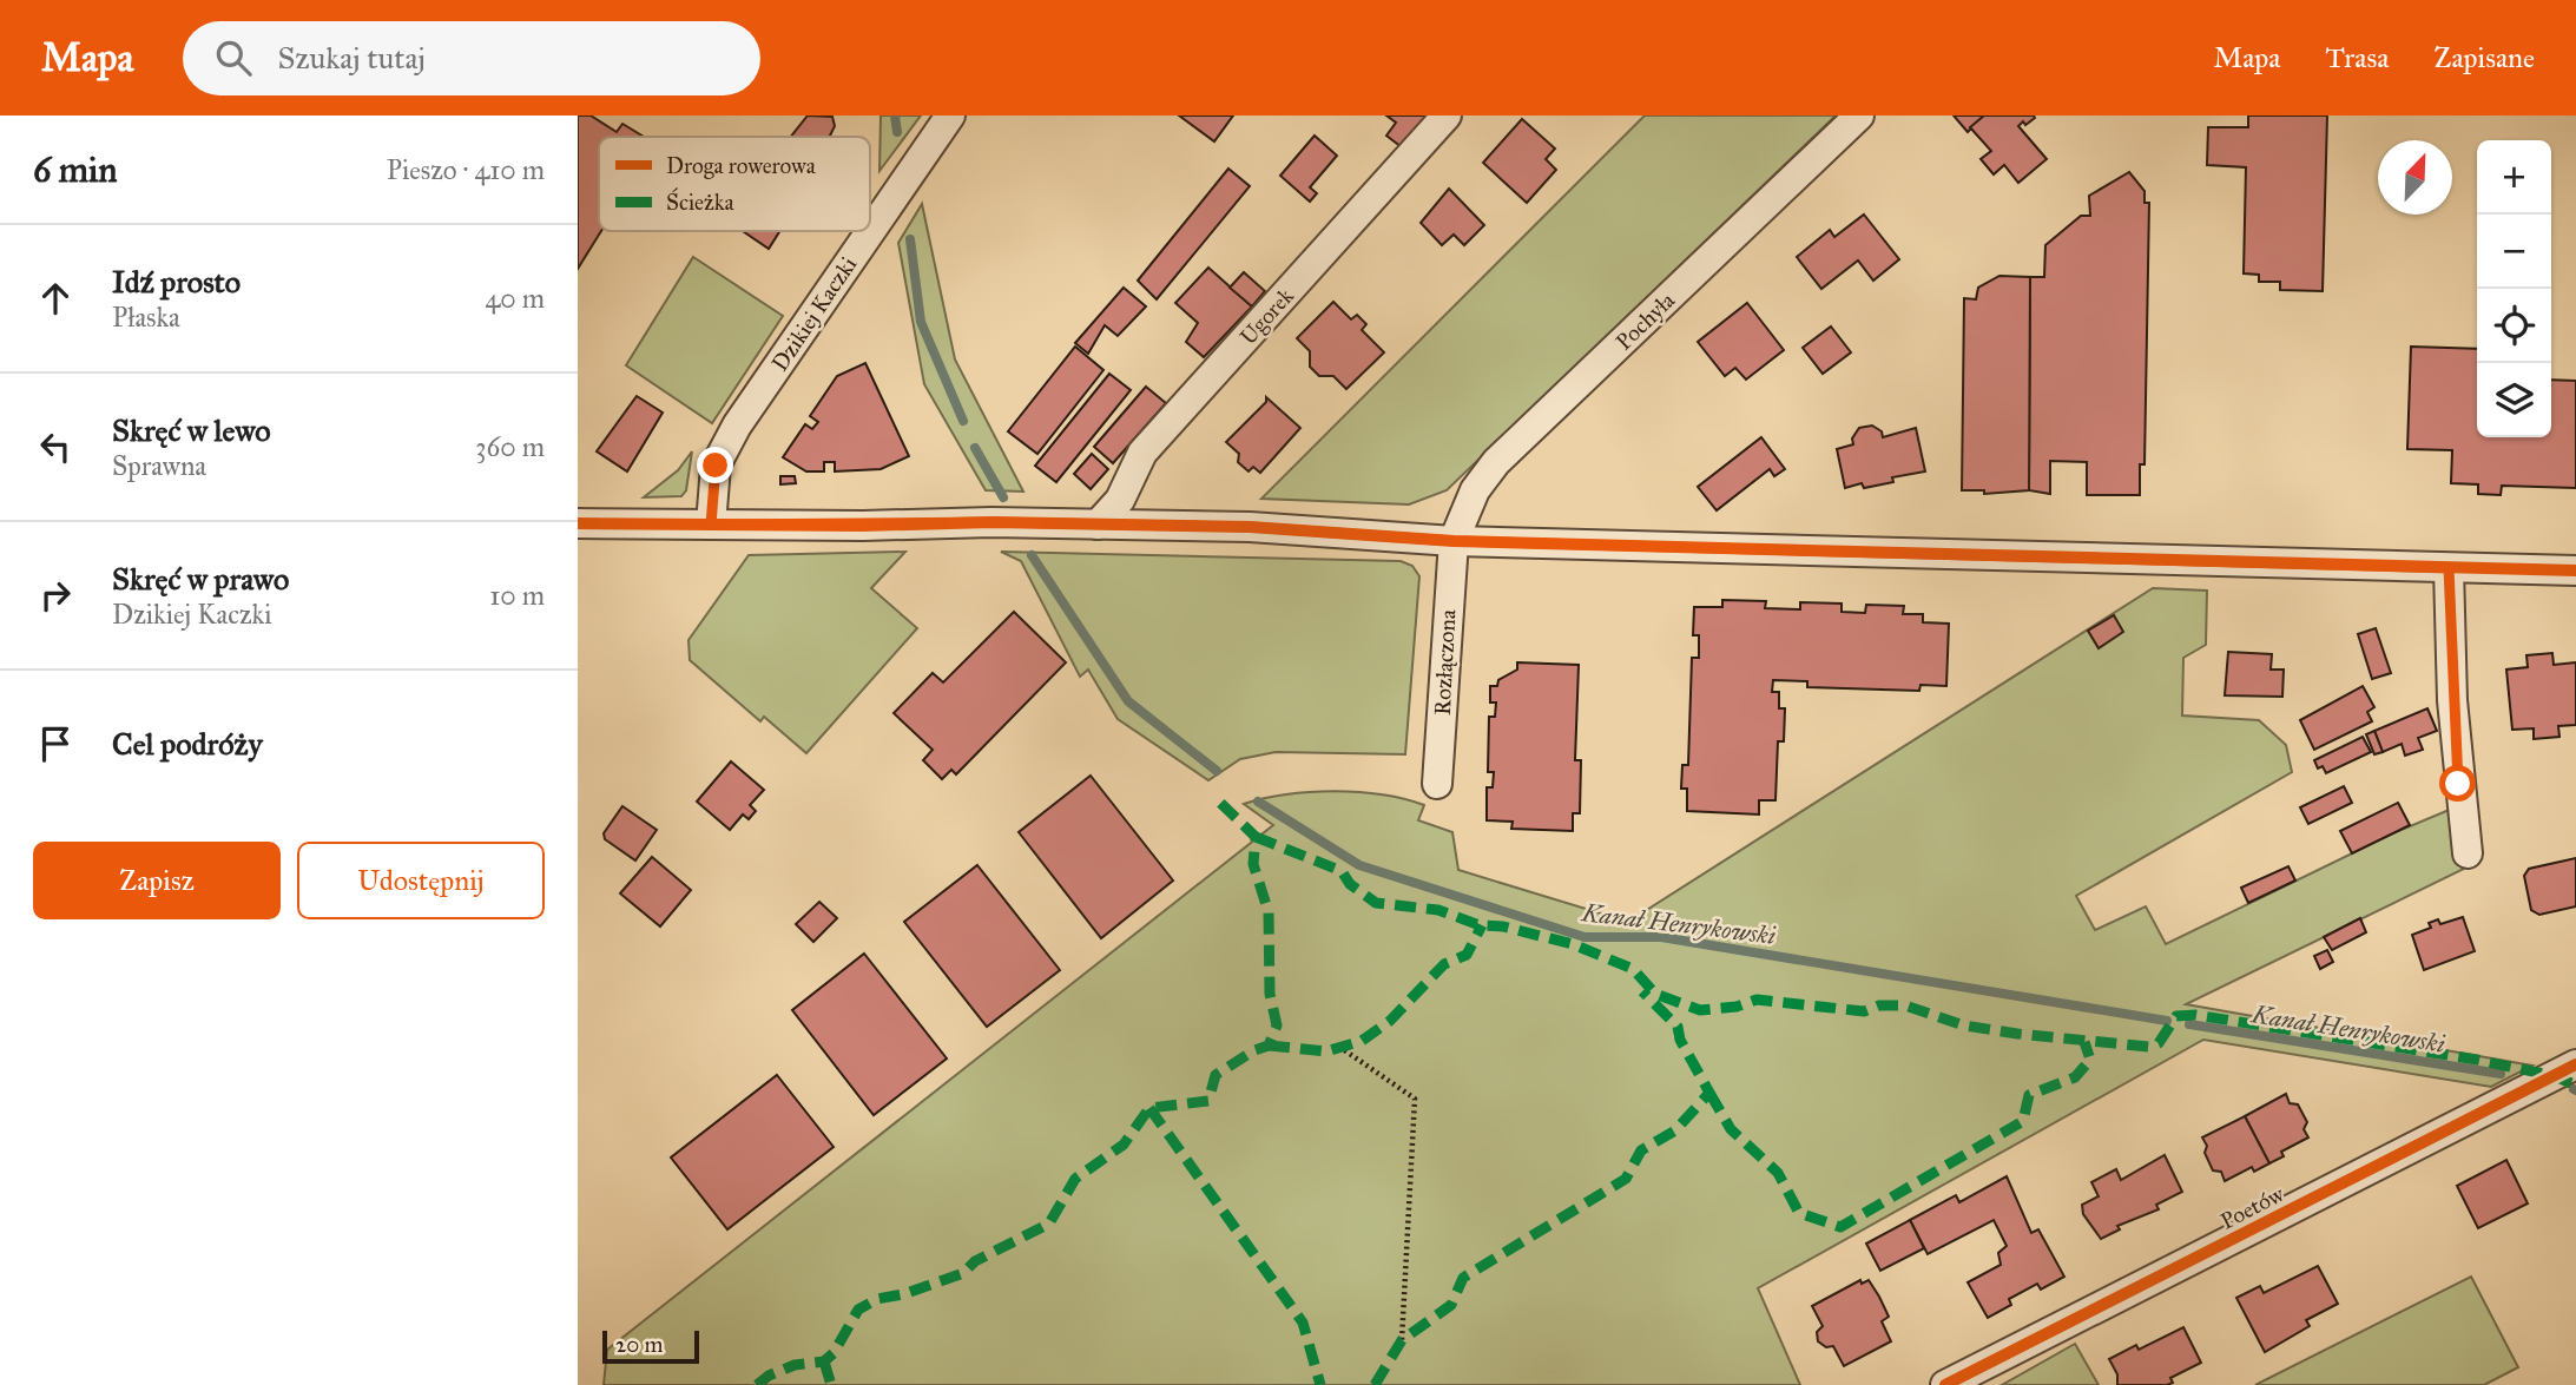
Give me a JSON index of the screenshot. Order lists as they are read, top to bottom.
{
  "streets": {
    "street": [
      "Dzikiej Kaczki",
      "Ugorek",
      "Pochyła",
      "Rozłączona",
      "Poetów"
    ]
  },
  "crossings": [
    ["Pochyła", "Rozłączona"]
  ],
  "water": ["Kanał Henrykowski"],
  "legend": ["Droga rowerowa", "Ścieżka"],
  "scale_bar": "20 m",
  "north": "top right",
  "page": {
    "header": "Mapa",
    "search": "Szukaj tutaj",
    "nav": ["Mapa", "Trasa", "Zapisane"],
    "heading": ["6 min", "Pieszo · 410 m"],
    "map_buttons": ["+", "−"],
    "list": [
      ["Idź prosto", "Płaska", "40 m"],
      ["Skręć w lewo", "Sprawna", "360 m"],
      ["Skręć w prawo", "Dzikiej Kaczki", "10 m"],
      "Cel podróży"
    ],
    "buttons": ["Zapisz", "Udostępnij"],
    "scale": "20 m"
  }
}
